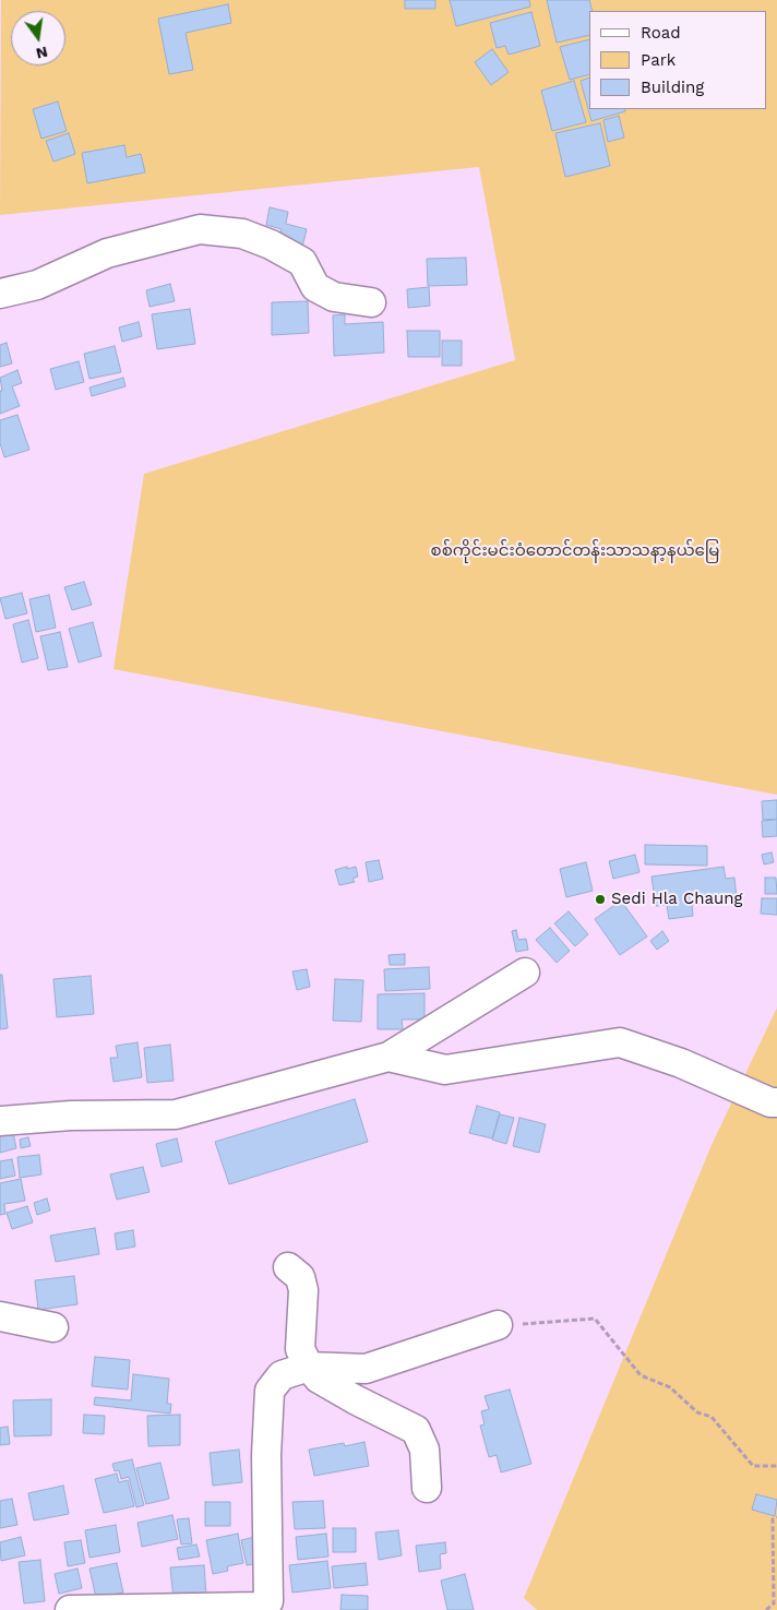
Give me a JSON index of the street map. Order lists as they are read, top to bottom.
{
  "parks": ["စစ်ကိုင်းမင်းဝံတောင်တန်းသာသနာ့နယ်မြေ"],
  "places": ["Sedi Hla Chaung"],
  "legend": ["Road", "Park", "Building"],
  "north": "bottom"
}
